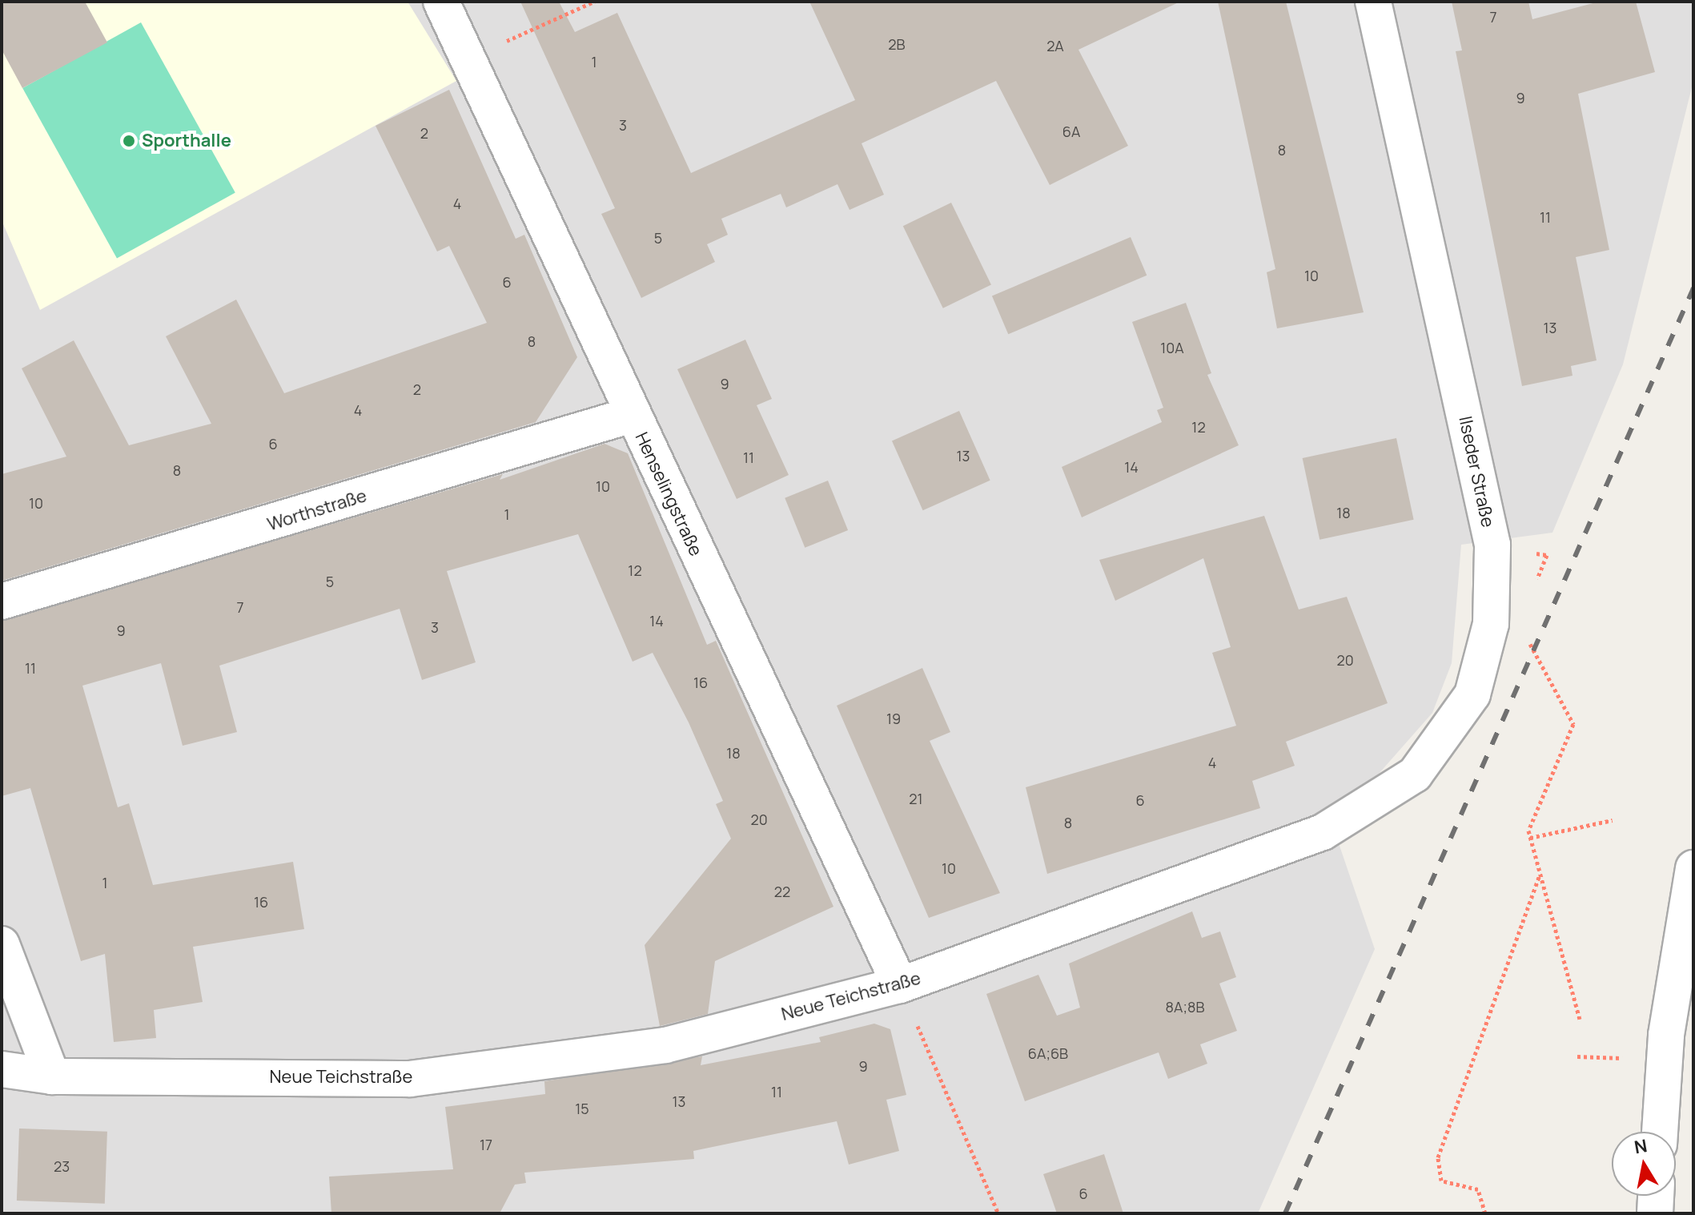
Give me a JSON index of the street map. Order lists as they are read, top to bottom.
{
  "streets": {
    "street": [
      "Ilseder Straße",
      "Henselingstraße",
      "Worthstraße",
      "Neue Teichstraße"
    ]
  },
  "crossings": [
    ["Ilseder Straße", "Neue Teichstraße"],
    ["Henselingstraße", "Worthstraße"],
    ["Henselingstraße", "Neue Teichstraße"]
  ],
  "places": ["Sporthalle"],
  "house_numbers": [
    "7",
    "2B",
    "2A",
    "1",
    "9",
    "3",
    "6A",
    "2",
    "8",
    "4",
    "11",
    "5",
    "10",
    "6",
    "13",
    "8",
    "10A",
    "9",
    "2",
    "4",
    "12",
    "6",
    "13",
    "11",
    "14",
    "8",
    "10",
    "10",
    "18",
    "1",
    "12",
    "5",
    "7",
    "14",
    "3",
    "9",
    "20",
    "11",
    "16",
    "19",
    "18",
    "4",
    "21",
    "6",
    "20",
    "8",
    "10",
    "1",
    "22",
    "16",
    "8A;8B",
    "6A;6B",
    "9",
    "11",
    "13",
    "15",
    "17",
    "23",
    "6"
  ],
  "north": "top"
}
